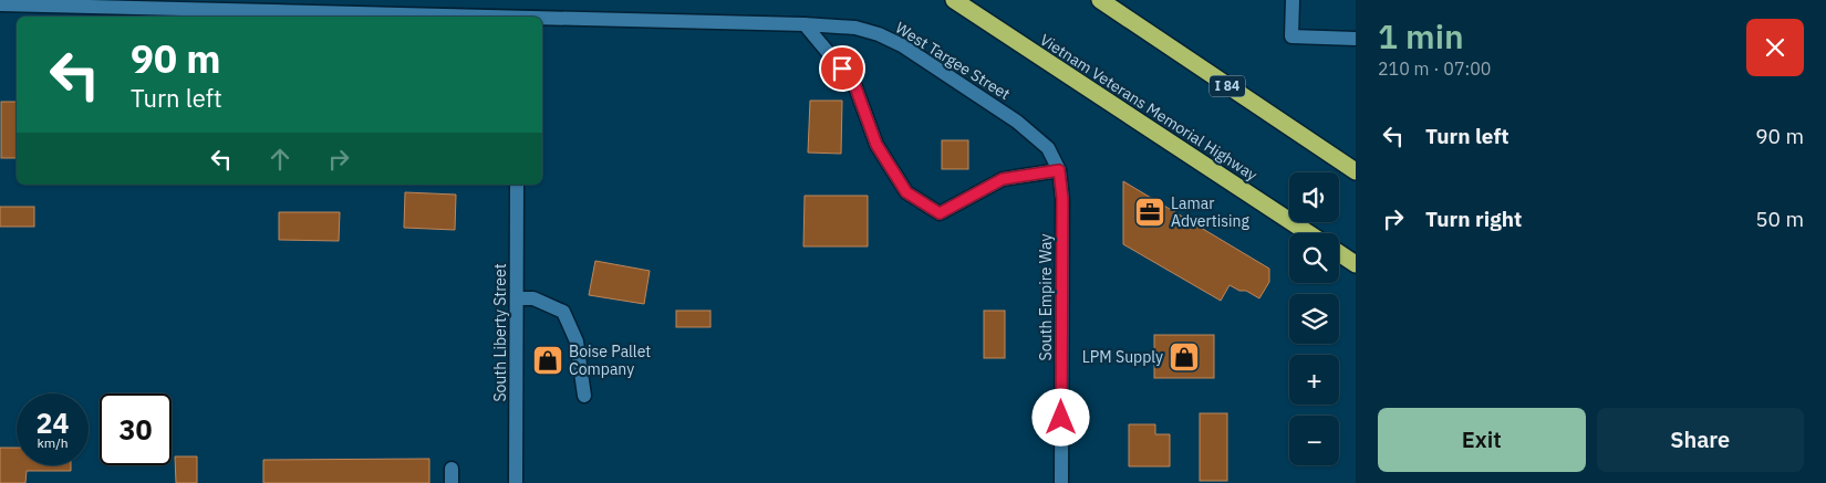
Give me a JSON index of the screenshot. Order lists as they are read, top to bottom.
{
  "streets": {
    "highway": ["I 84", "Vietnam Veterans Memorial Highway"],
    "street": ["West Targee Street", "South Empire Way", "South Liberty Street"]
  },
  "crossings": [
    ["West Targee Street", "South Empire Way"]
  ],
  "places": {
    "office": ["Lamar Advertising"],
    "shop": ["LPM Supply", "Boise Pallet Company"]
  },
  "page": {
    "heading": ["1 min", "210 m · 07:00"],
    "turn": ["90 m", "Turn left"],
    "list": [
      {
        "name": "Turn left",
        "value": "90 m"
      },
      {
        "name": "Turn right",
        "value": "50 m"
      }
    ],
    "map_buttons": ["+", "−"],
    "speed": "24 km/h",
    "limit": "30",
    "buttons": ["Exit", "Share"]
  }
}
